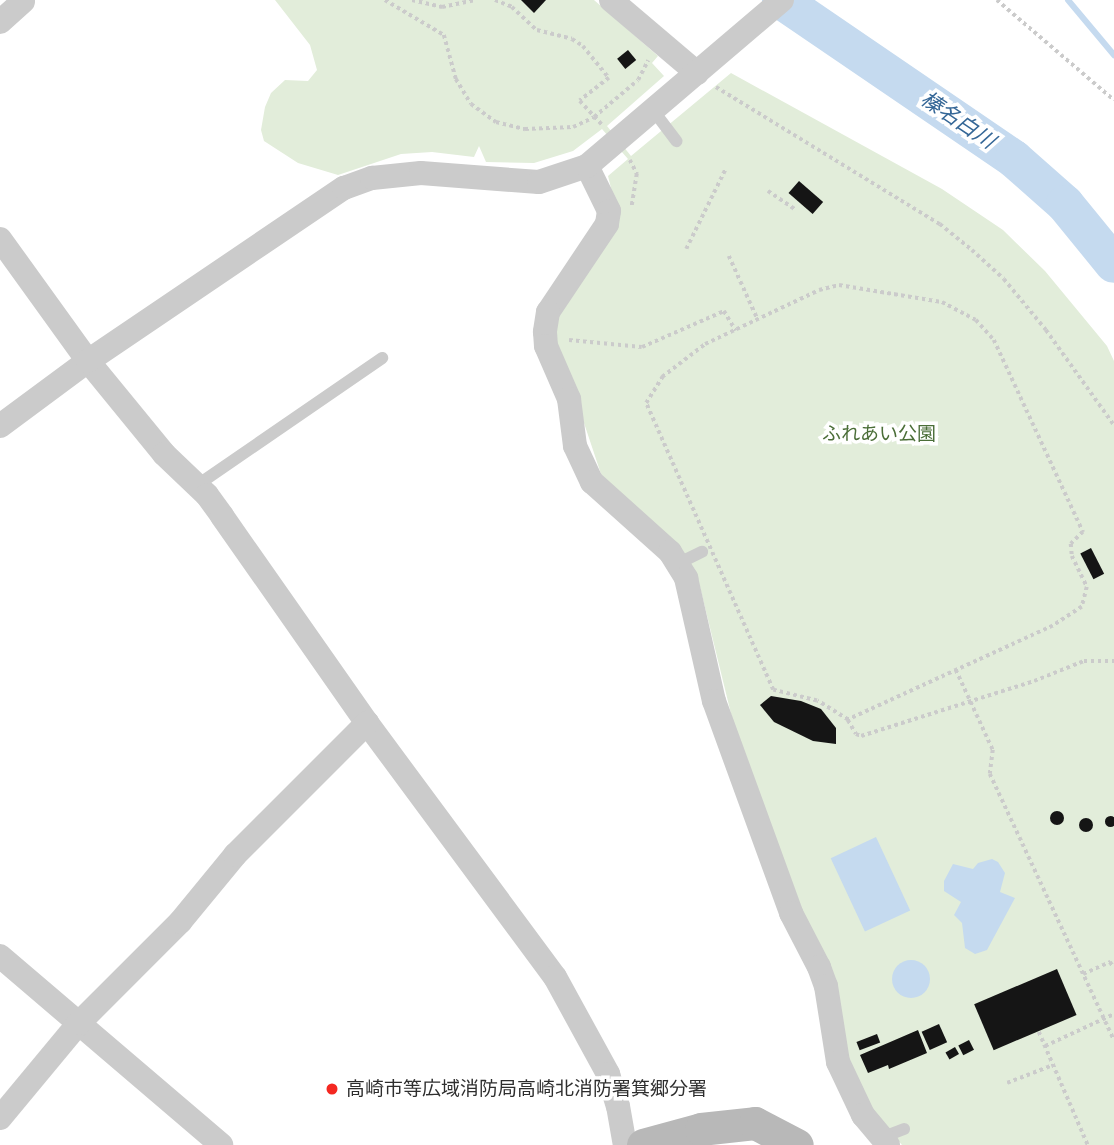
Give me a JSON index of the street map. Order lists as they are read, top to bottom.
{
  "water": ["榛名白川"],
  "parks": ["ふれあい公園"],
  "places": ["高崎市等広域消防局高崎北消防署箕郷分署"]
}
